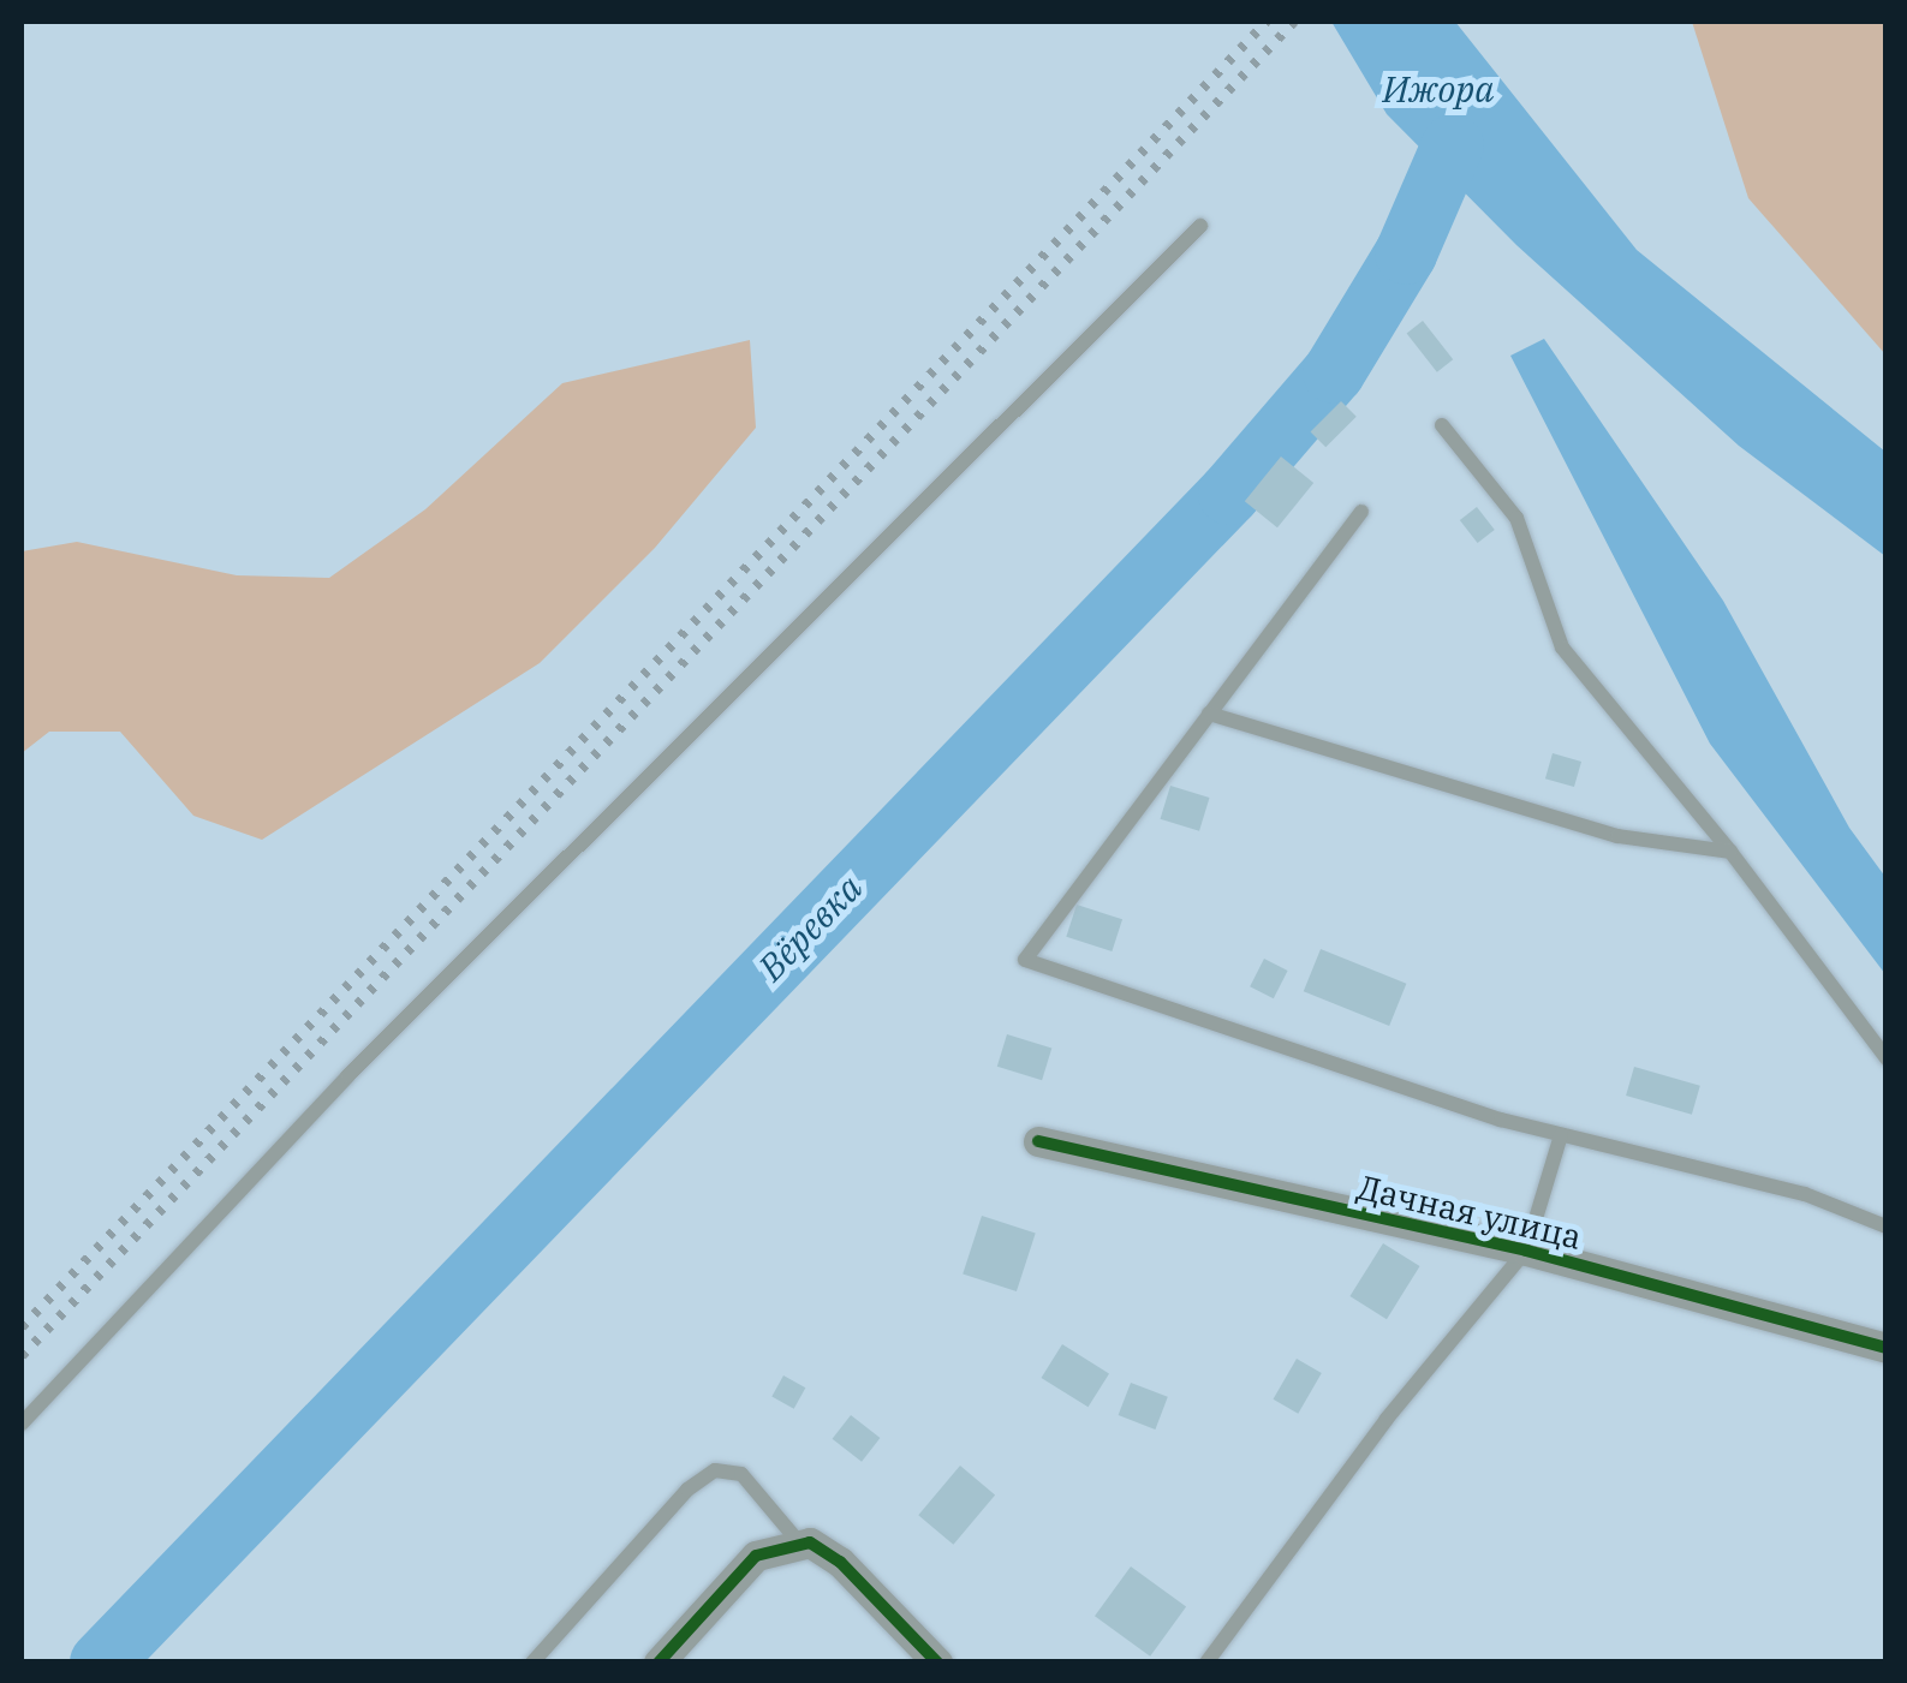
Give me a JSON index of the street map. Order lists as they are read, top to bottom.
{
  "streets": {
    "street": ["Дачная улица"]
  },
  "water": ["Ижора", "Вёревка"]
}
